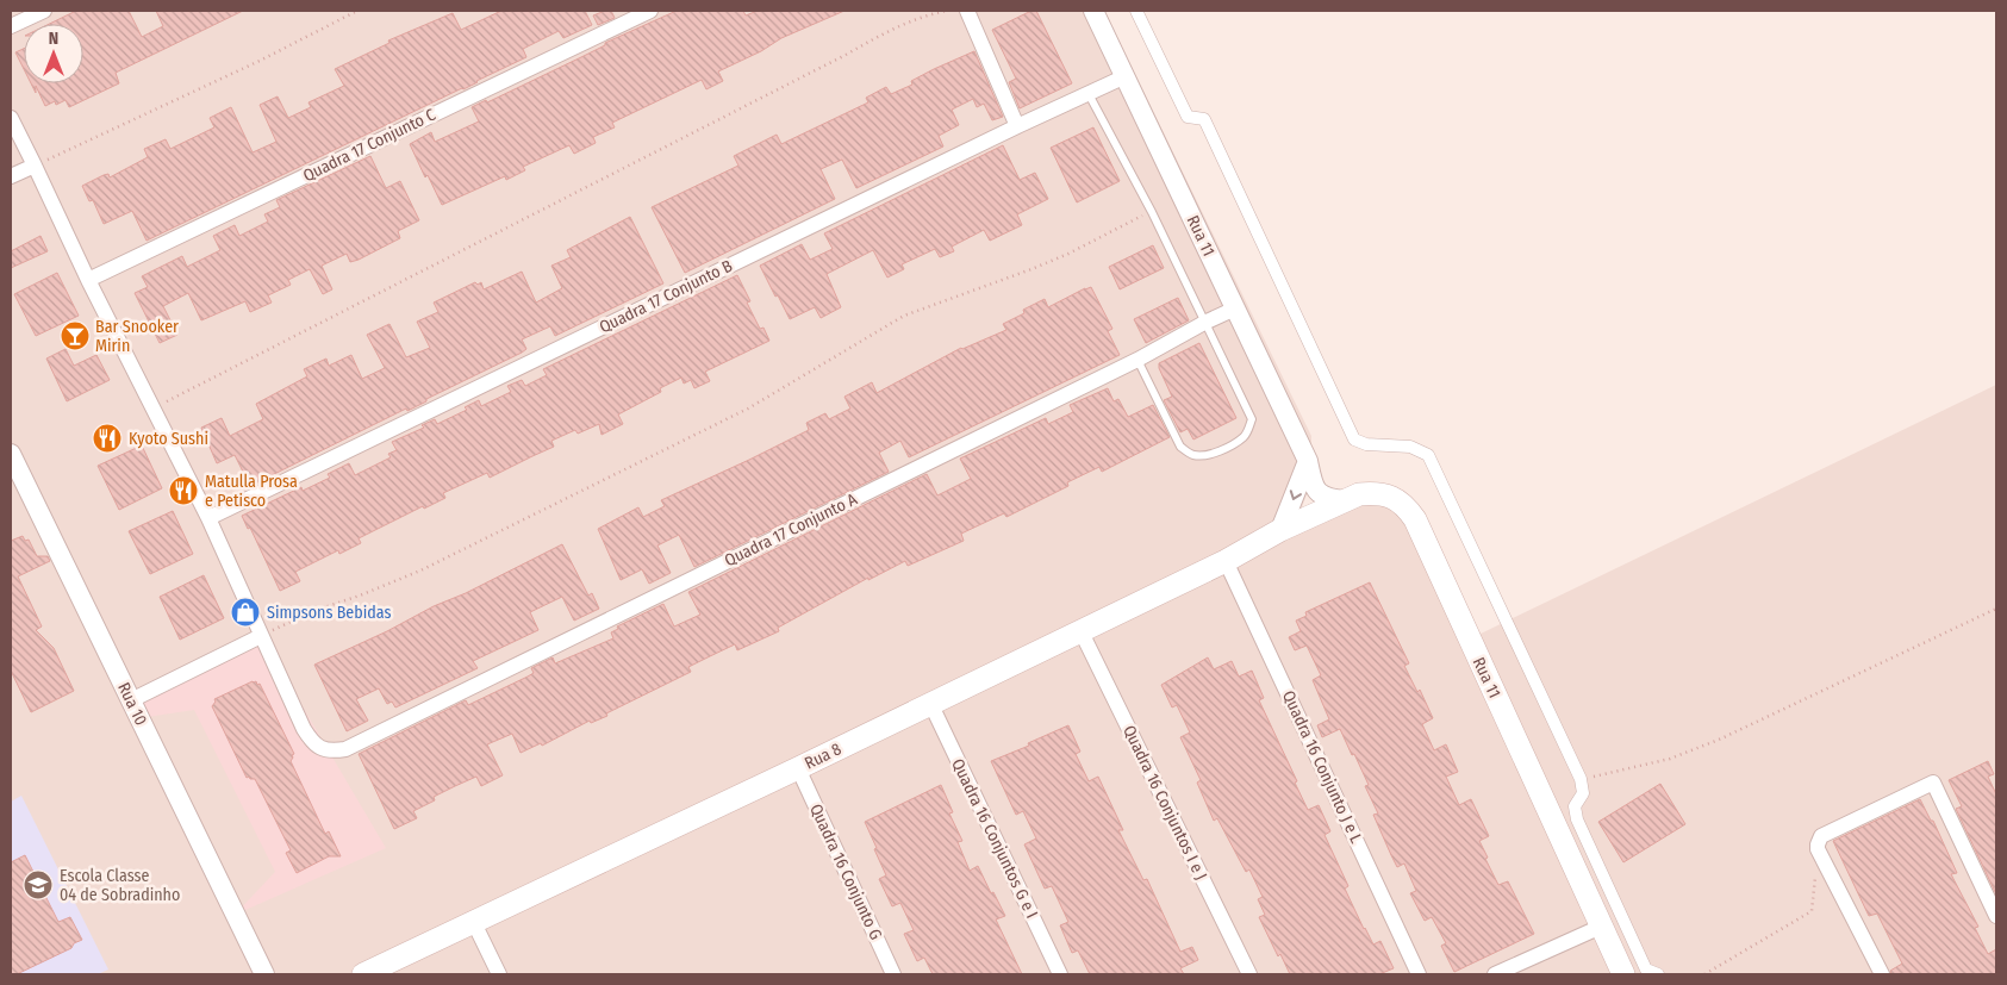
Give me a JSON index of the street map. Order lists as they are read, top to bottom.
{
  "streets": {
    "main road": ["Rua 11", "Rua 8"],
    "street": [
      "Quadra 17 Conjunto C",
      "Quadra 17 Conjunto B",
      "Quadra 17 Conjunto A",
      "Rua 10",
      "Quadra 16 Conjunto J e L",
      "Quadra 16 Conjuntos I e J",
      "Quadra 16 Conjuntos G e I",
      "Quadra 16 Conjunto G"
    ]
  },
  "crossings": [
    ["Rua 11", "Quadra 17 Conjunto B"],
    ["Rua 11", "Quadra 17 Conjunto A"],
    ["Rua 11", "Rua 8"],
    ["Rua 8", "Quadra 16 Conjunto J e L"],
    ["Rua 8", "Quadra 16 Conjuntos I e J"],
    ["Rua 8", "Quadra 16 Conjuntos G e I"],
    ["Rua 8", "Quadra 16 Conjunto G"]
  ],
  "places": {
    "bar": ["Bar Snooker Mirin"],
    "restaurant": ["Kyoto Sushi", "Matulla Prosa e Petisco"],
    "shop": ["Simpsons Bebidas"],
    "school or university": ["Escola Classe 04 de Sobradinho"]
  },
  "north": "top"
}
